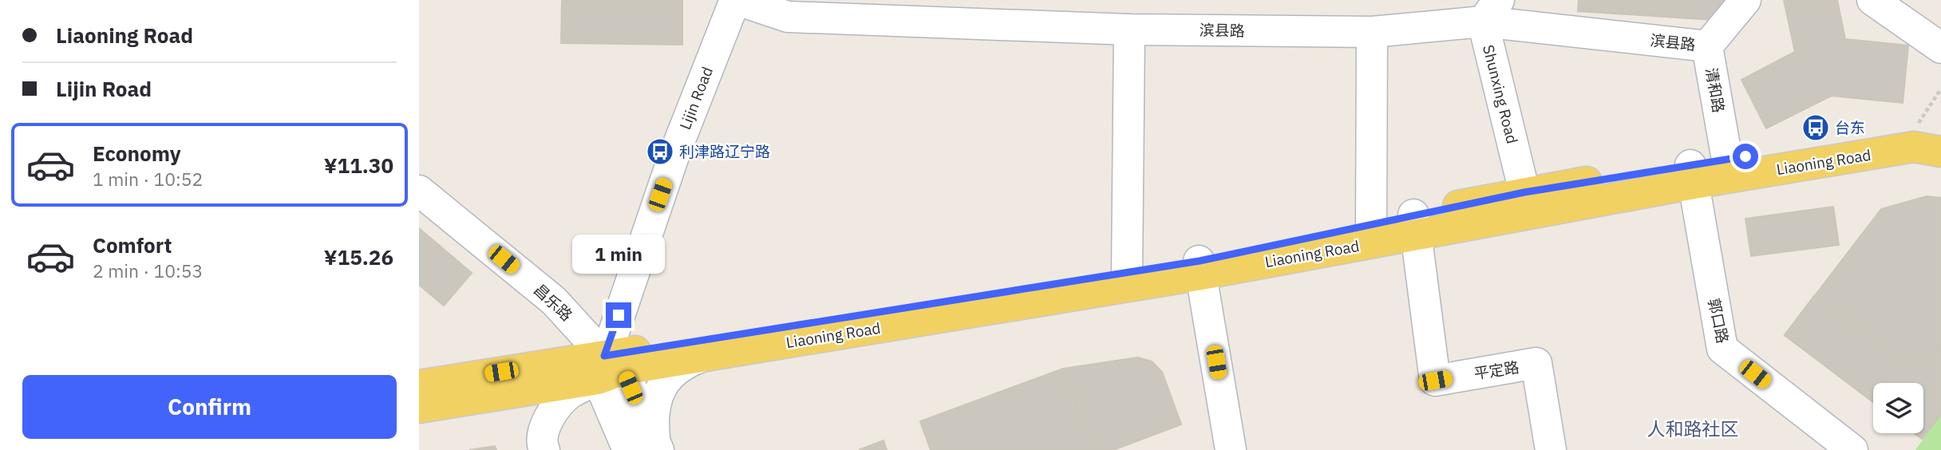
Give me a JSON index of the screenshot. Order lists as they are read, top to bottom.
{
  "streets": {
    "main road": ["Liaoning Road"],
    "street": [
      "滨县路",
      "清和路",
      "Shunxing Road",
      "Lijin Road",
      "昌乐路",
      "郭口路",
      "平定路"
    ]
  },
  "crossings": [
    ["滨县路", "清和路"],
    ["滨县路", "Shunxing Road"],
    ["滨县路", "Lijin Road"],
    ["清和路", "Liaoning Road"],
    ["Shunxing Road", "Liaoning Road"],
    ["Lijin Road", "Liaoning Road"],
    ["Lijin Road", "昌乐路"],
    ["Liaoning Road", "昌乐路"],
    ["Liaoning Road", "郭口路"],
    ["Liaoning Road", "平定路"]
  ],
  "districts": ["人和路社区"],
  "places": {
    "bus stop": ["台东", "利津路辽宁路"]
  },
  "page": {
    "banner": ["Liaoning Road", "Lijin Road"],
    "list": [
      {
        "name": "Economy",
        "note": "1 min · 10:52",
        "value": "¥11.30"
      },
      {
        "name": "Comfort",
        "note": "2 min · 10:53",
        "value": "¥15.26"
      }
    ],
    "bubble": "1 min",
    "buttons": "Confirm"
  }
}
